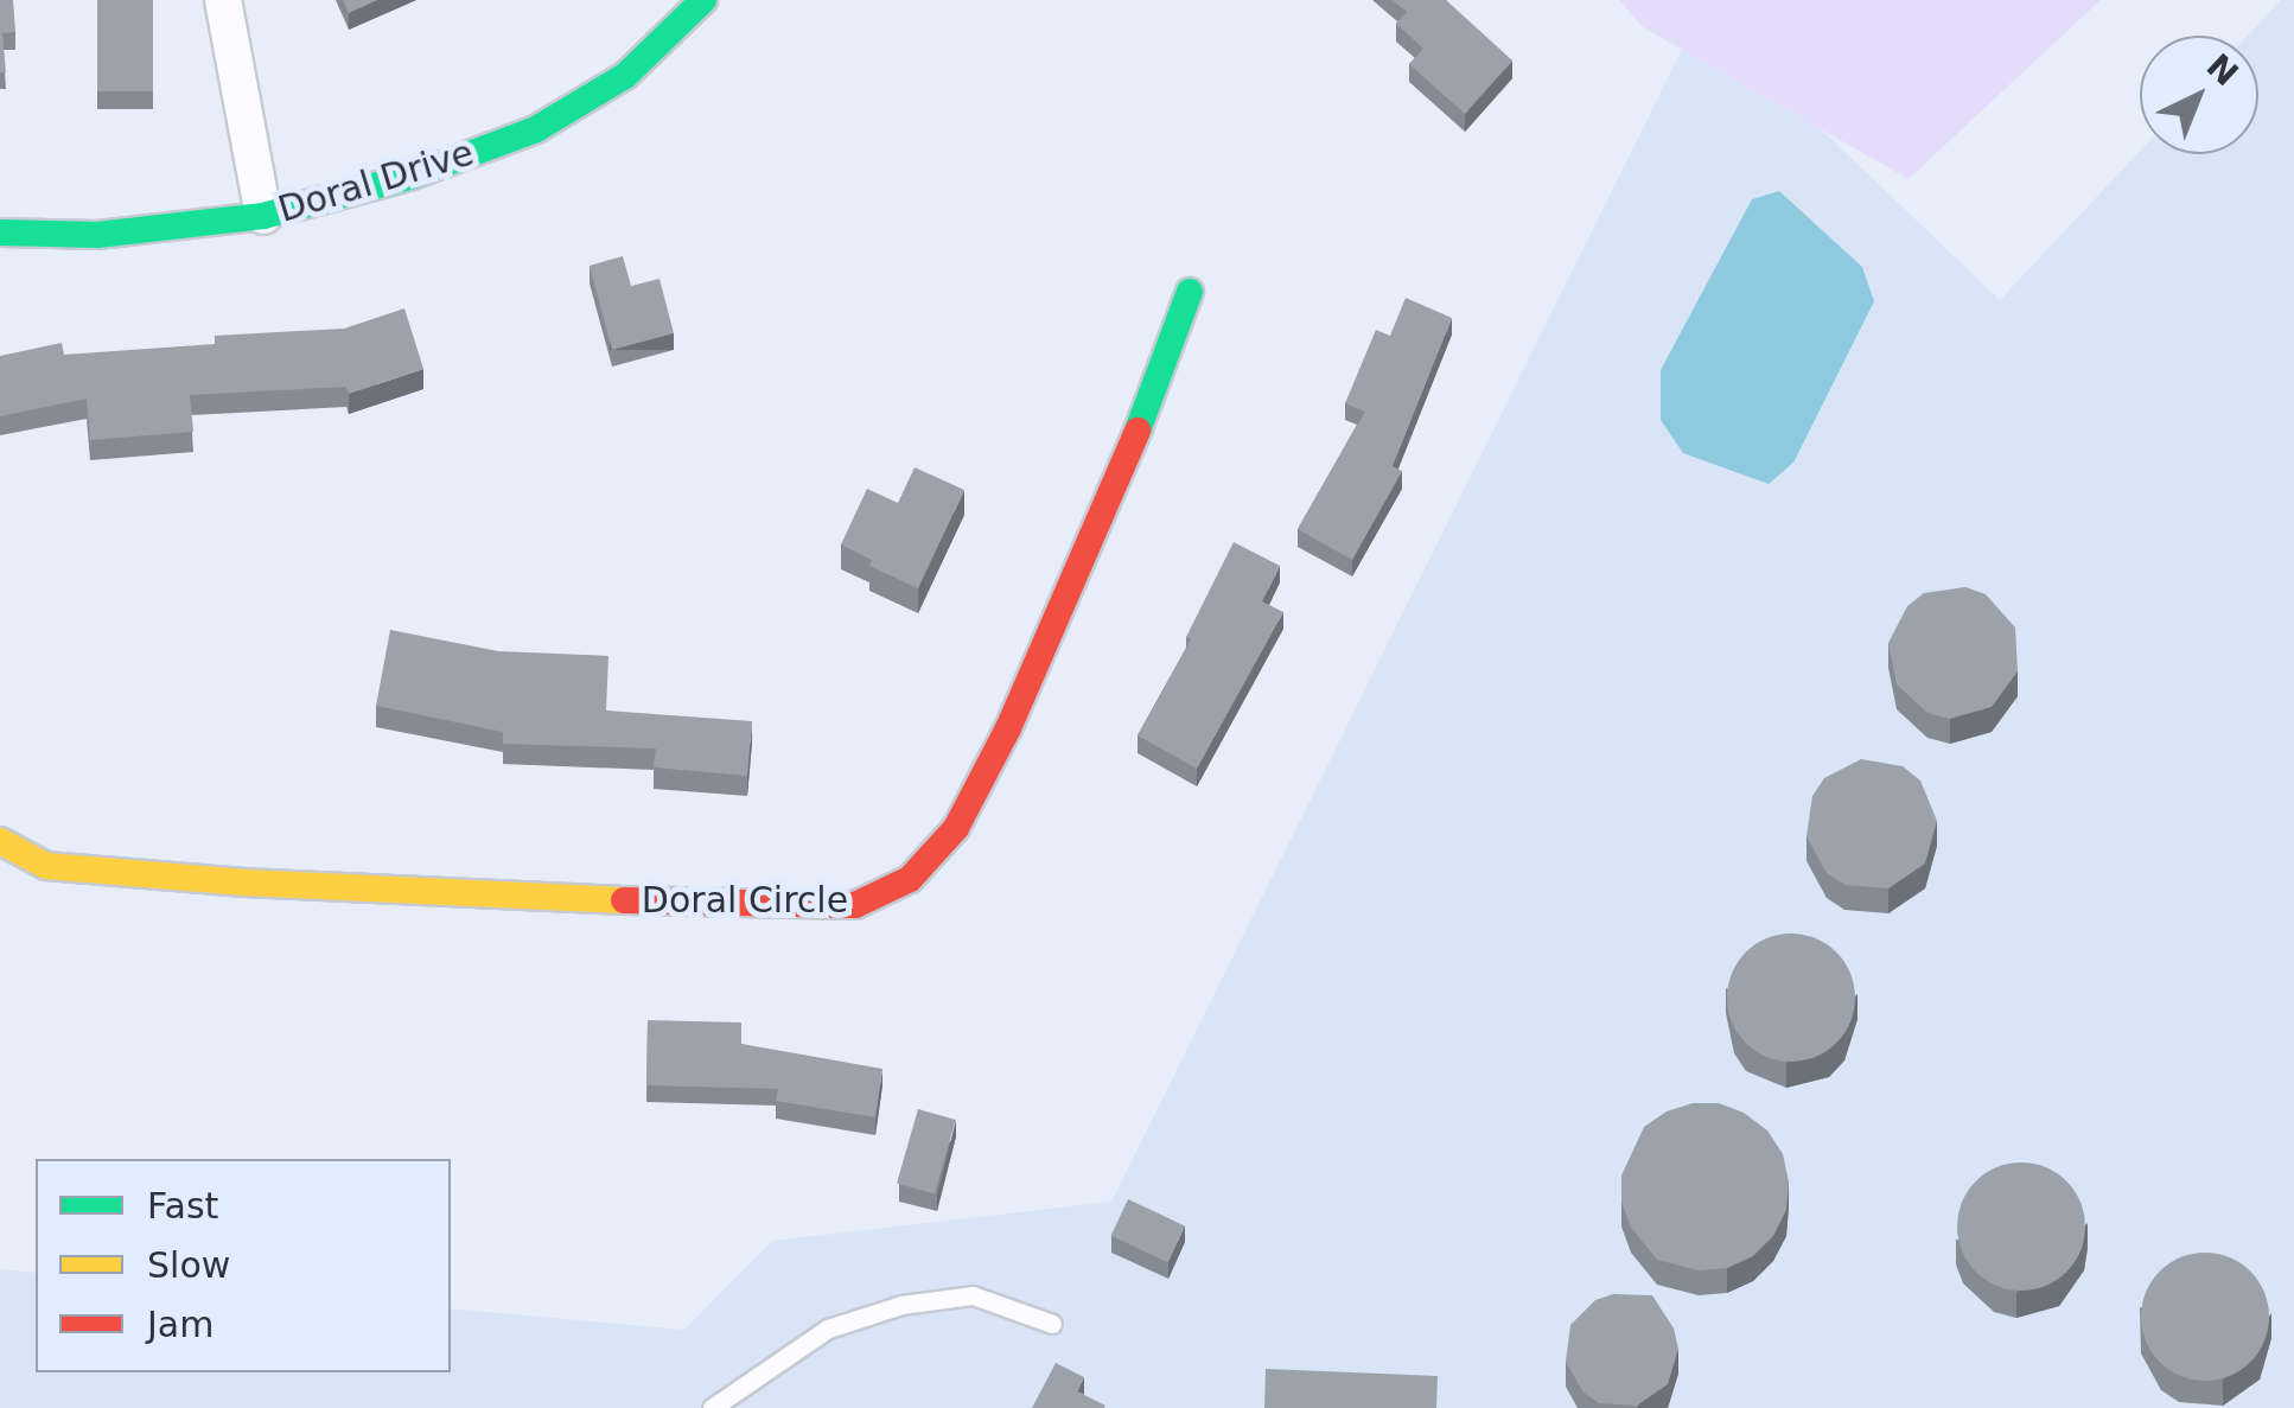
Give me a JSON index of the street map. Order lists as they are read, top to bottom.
{
  "streets": {
    "street": ["Doral Drive", "Doral Circle"]
  },
  "legend": ["Fast", "Slow", "Jam"],
  "north": "top right"
}
